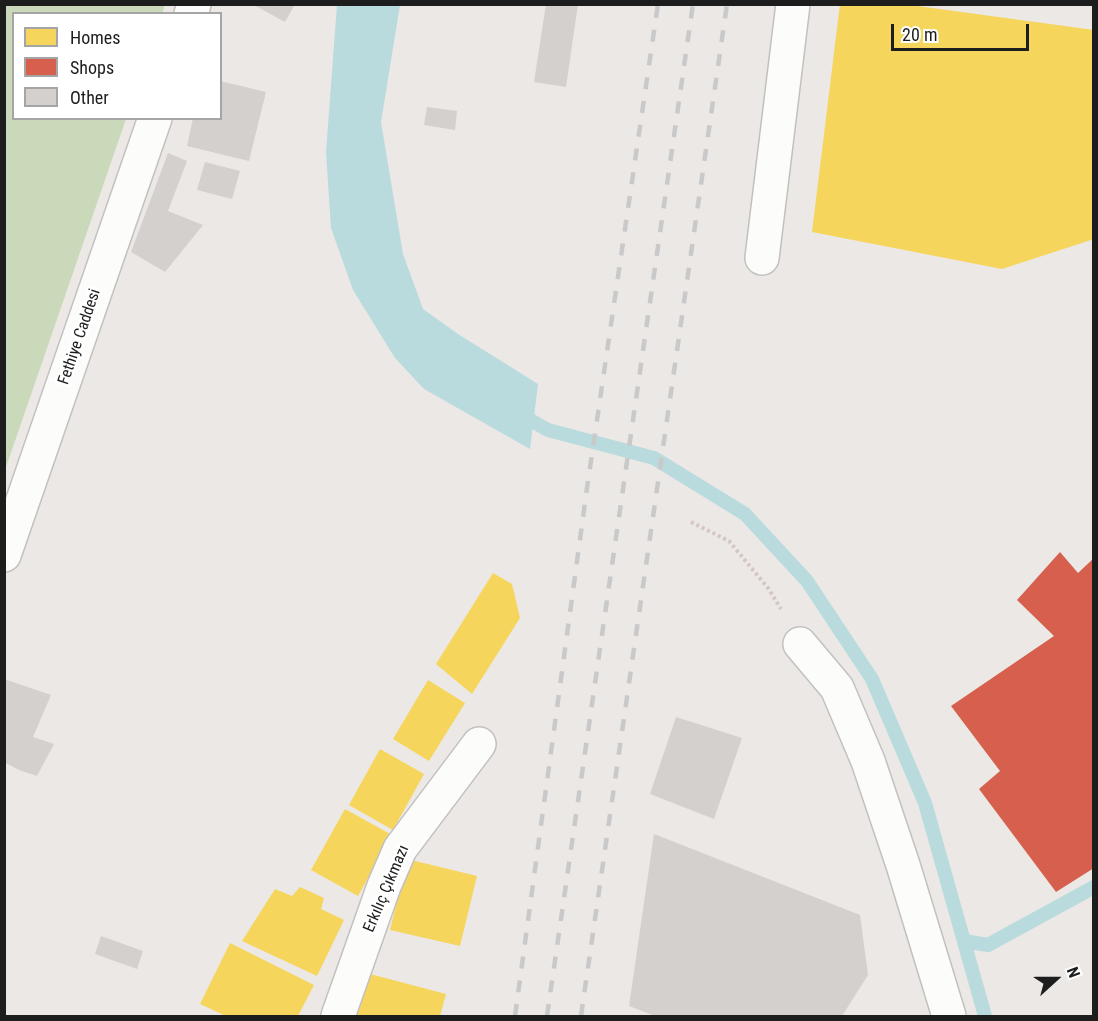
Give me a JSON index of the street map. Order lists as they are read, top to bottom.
{
  "streets": {
    "street": ["Fethiye Caddesi", "Erkılıç Çıkmazı"]
  },
  "legend": ["Homes", "Shops", "Other"],
  "scale_bar": "20 m",
  "north": "right"
}
